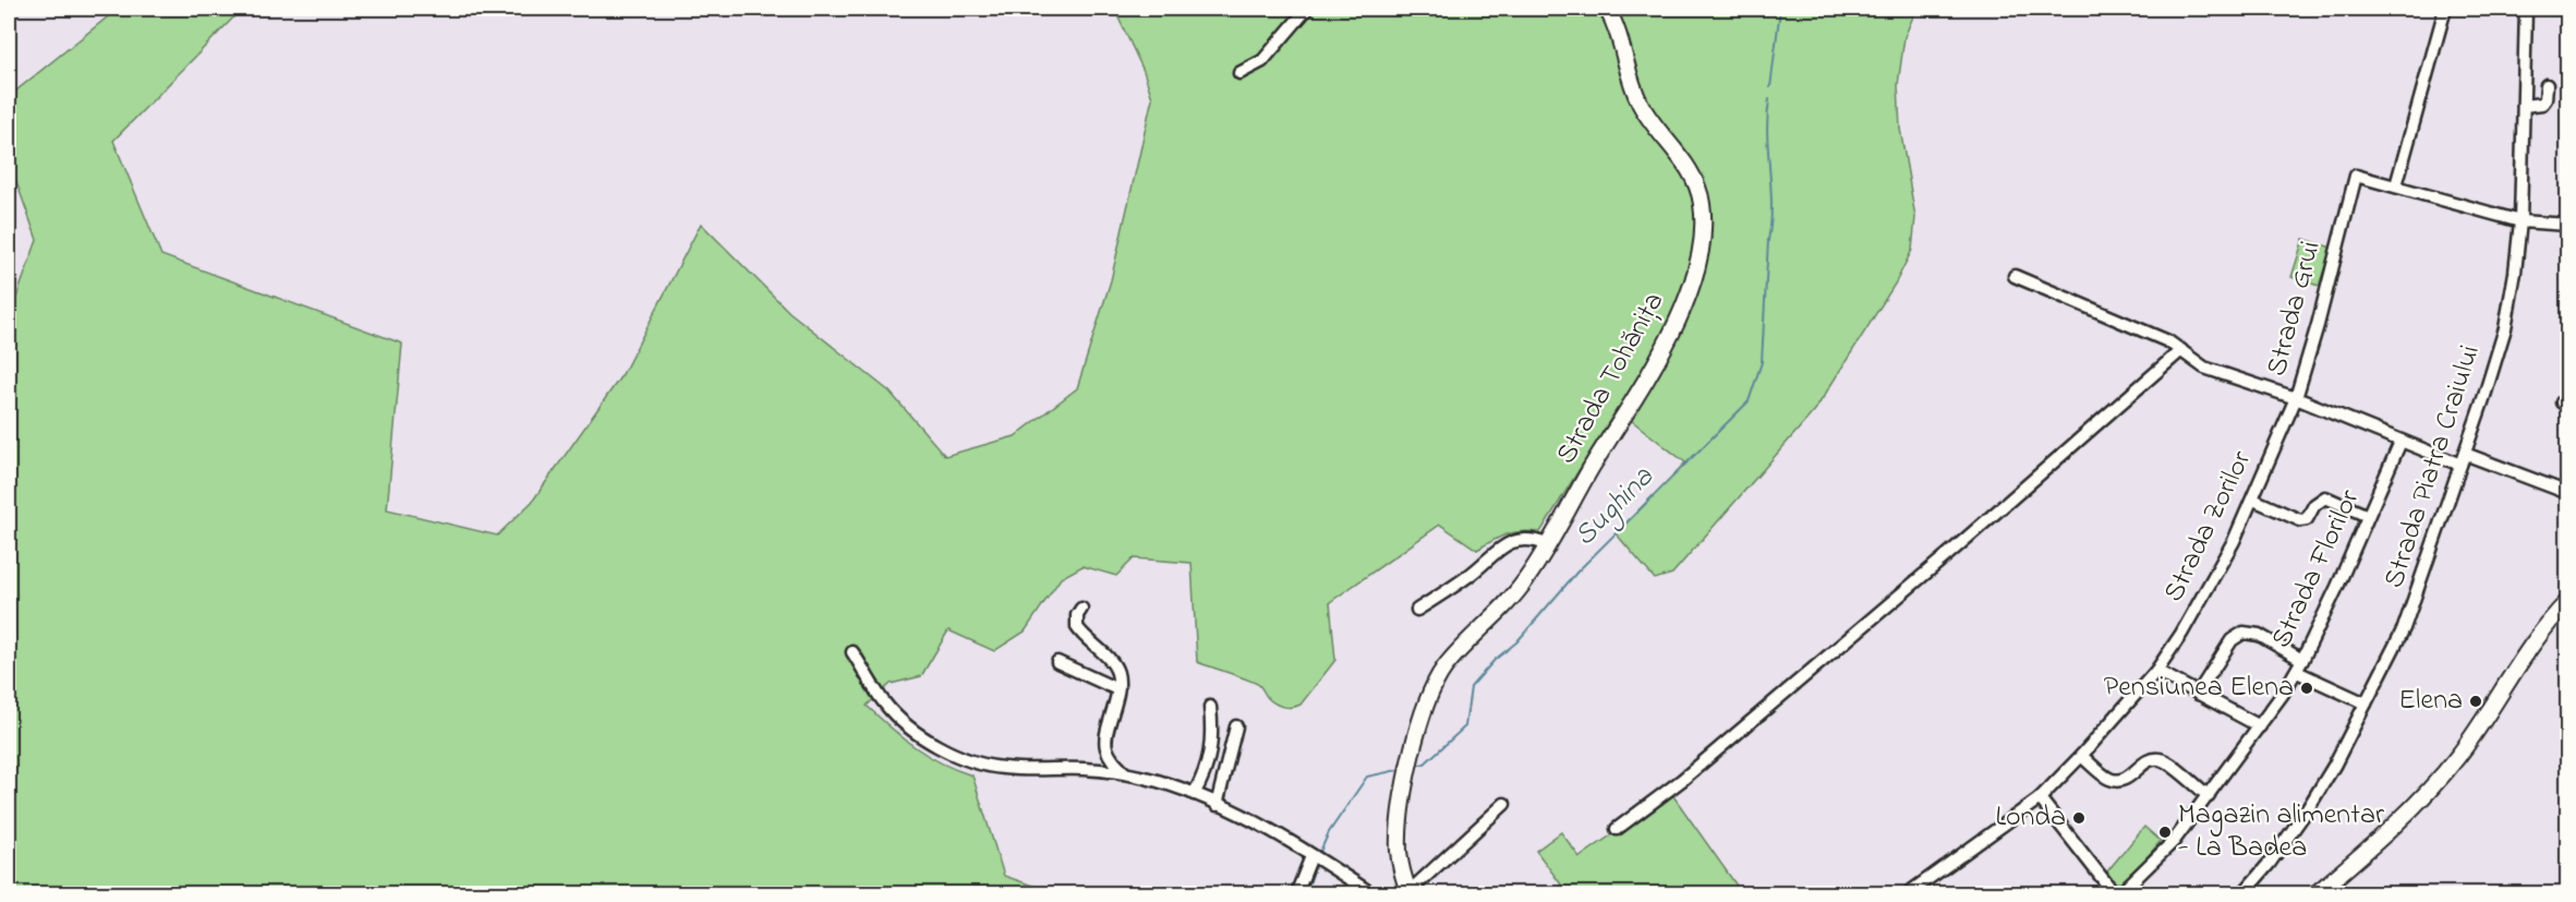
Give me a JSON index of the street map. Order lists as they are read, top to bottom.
{
  "streets": {
    "main road": ["Strada Tohănița"],
    "street": [
      "Strada Grui",
      "Strada Piatra Craiului",
      "Strada Zorilor",
      "Strada Florilor"
    ]
  },
  "crossings": [
    ["Strada Grui", "Strada Piatra Craiului"],
    ["Strada Grui", "Strada Zorilor"],
    ["Strada Grui", "Strada Florilor"]
  ],
  "water": ["Sughina"],
  "places": [
    "Pensiunea Elena",
    "Elena",
    "Londa",
    "Magazin alimentar - La Badea"
  ]
}
